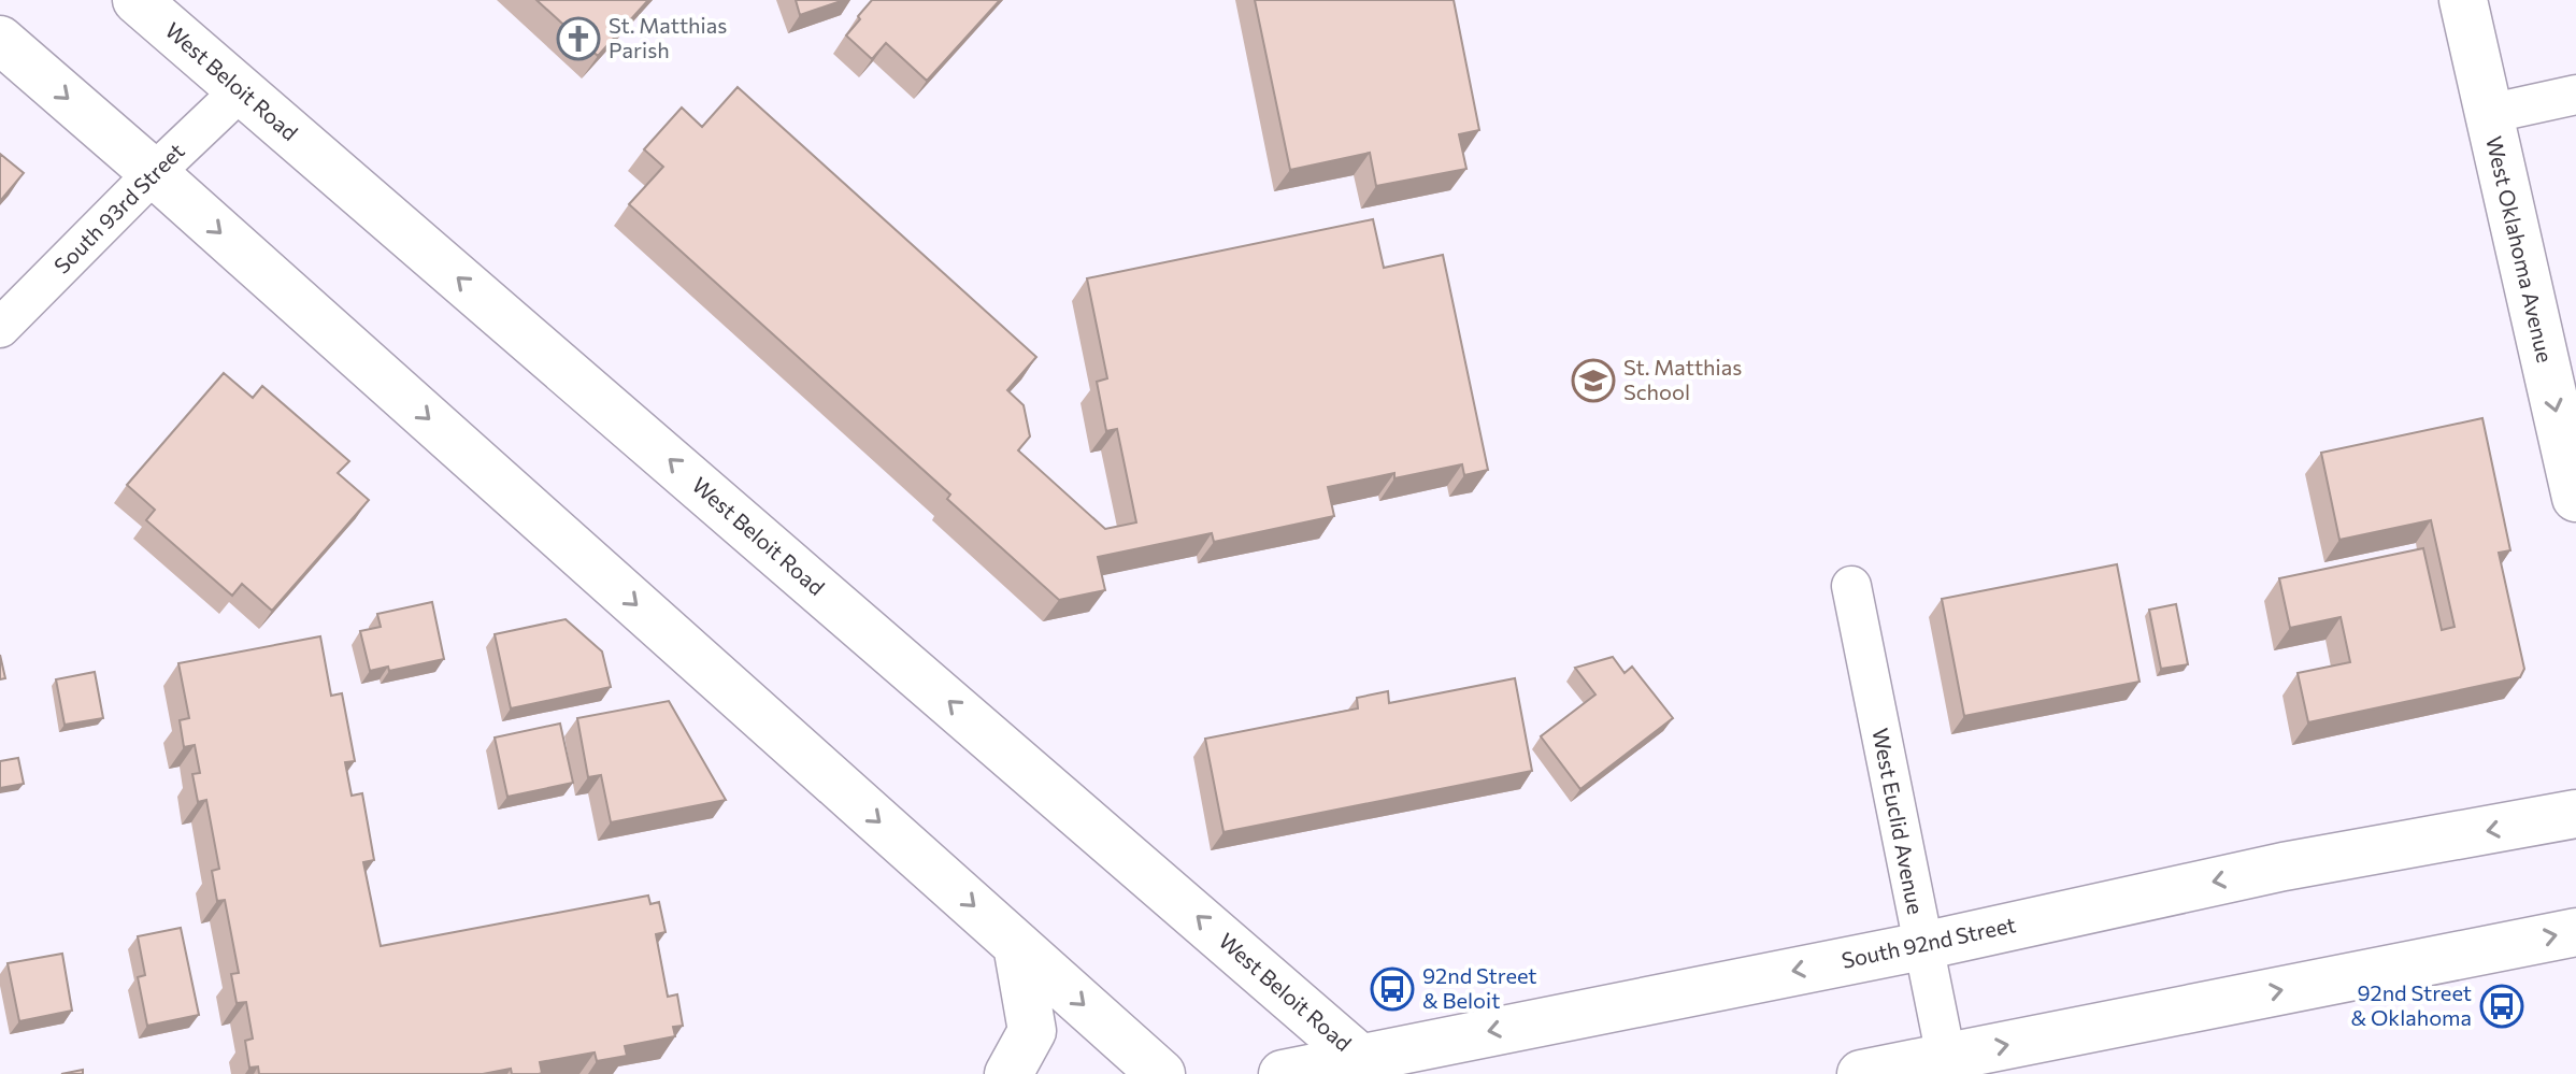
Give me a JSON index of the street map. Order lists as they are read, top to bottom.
{
  "streets": {
    "main road": ["West Beloit Road", "West Oklahoma Avenue", "South 92nd Street"],
    "street": ["South 93rd Street", "West Euclid Avenue"]
  },
  "crossings": [
    ["West Beloit Road", "South 93rd Street"],
    ["West Beloit Road", "South 92nd Street"],
    ["West Euclid Avenue", "South 92nd Street"]
  ],
  "one_way": ["West Oklahoma Avenue"],
  "places": {
    "church": ["St. Matthias Parish"],
    "school or university": ["St. Matthias School"],
    "bus stop": ["92nd Street & Beloit", "92nd Street & Oklahoma"]
  }
}
